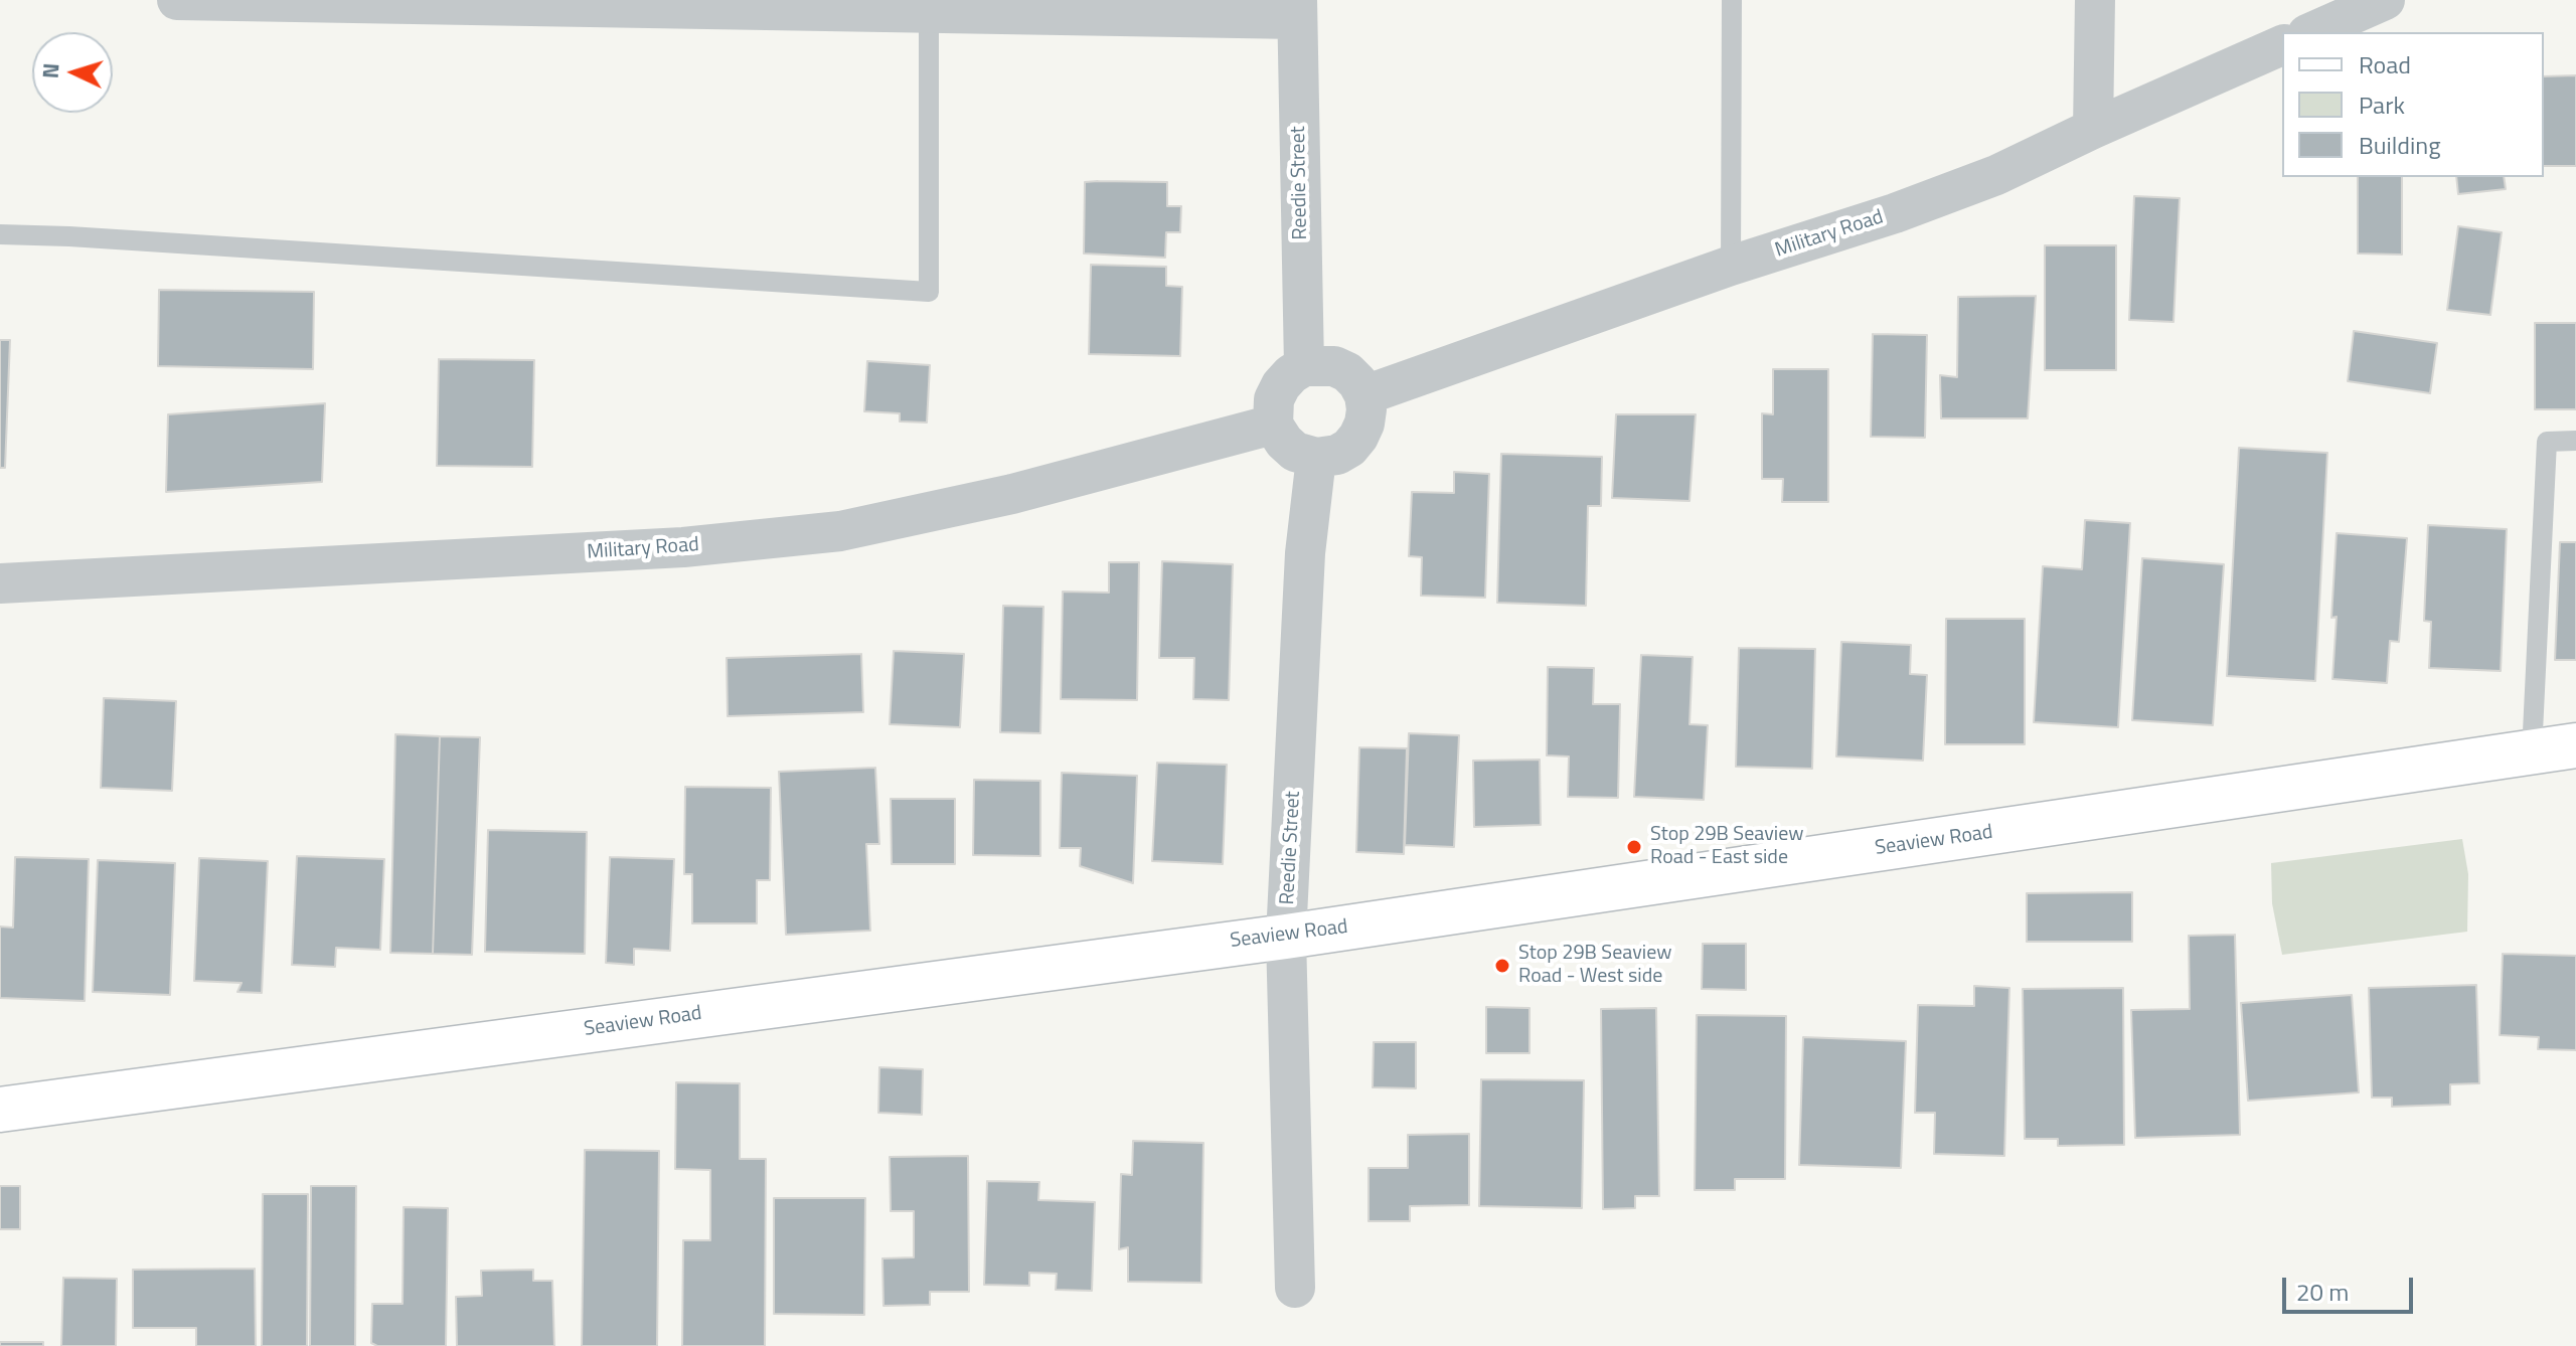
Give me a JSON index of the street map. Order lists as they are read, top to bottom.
{
  "streets": {
    "main road": ["Seaview Road"],
    "street": ["Reedie Street", "Military Road"]
  },
  "crossings": [
    ["Reedie Street", "Military Road"],
    ["Reedie Street", "Seaview Road"]
  ],
  "places": ["Stop 29B Seaview Road - East side", "Stop 29B Seaview Road - West side"],
  "legend": ["Road", "Park", "Building"],
  "scale_bar": "20 m",
  "north": "left"
}
